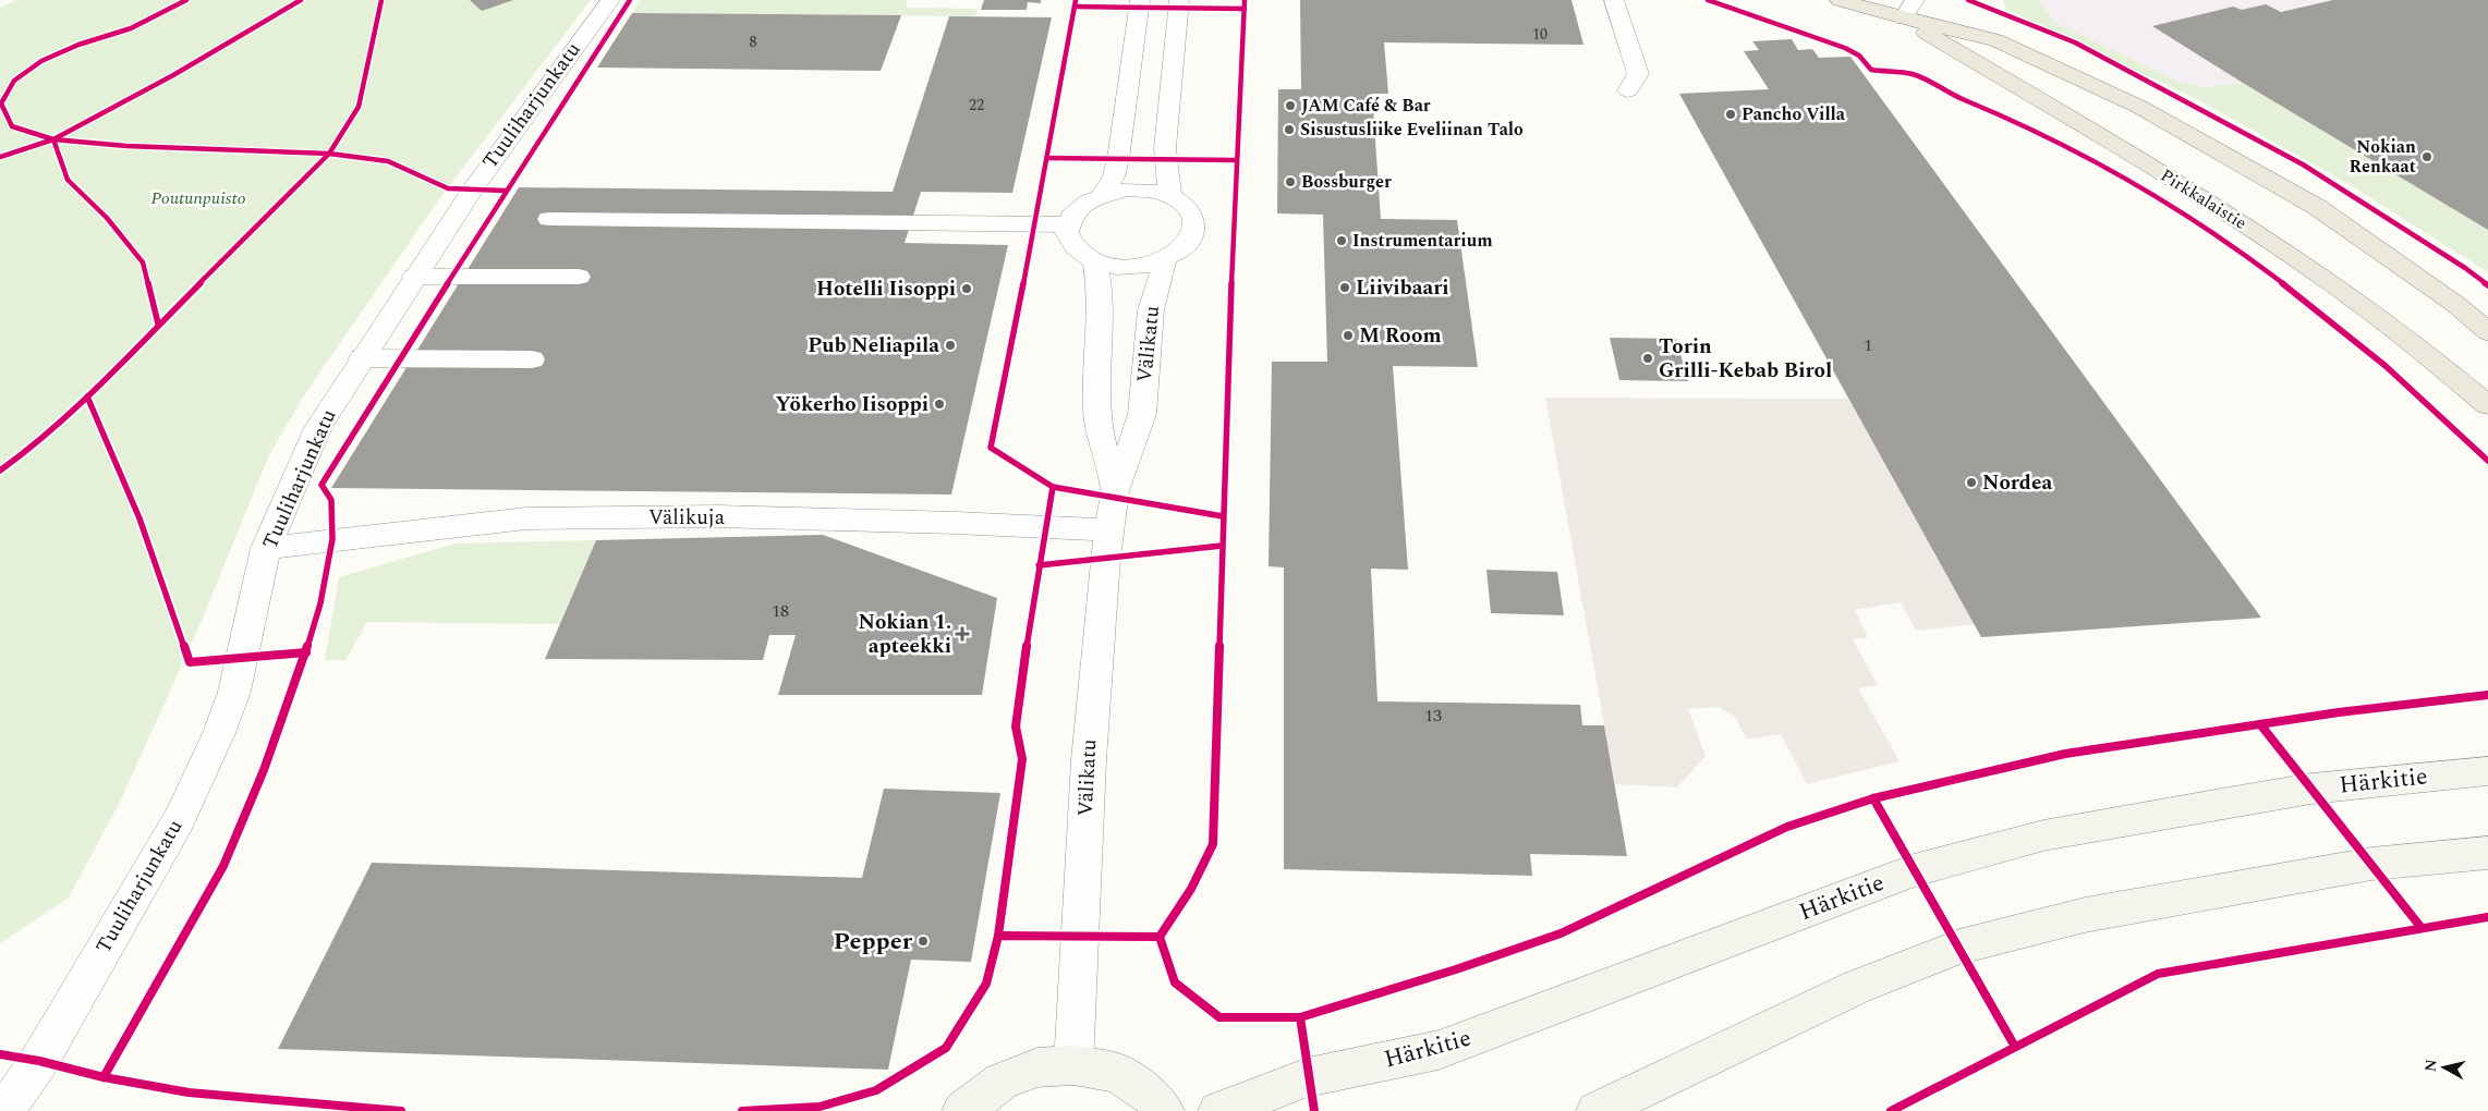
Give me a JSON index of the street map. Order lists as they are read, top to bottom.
{
  "streets": {
    "main road": ["Pirkkalaistie", "Härkitie"],
    "street": ["Tuuliharjunkatu", "Välikatu", "Välikuja"]
  },
  "crossings": [
    ["Tuuliharjunkatu", "Välikuja"],
    ["Välikatu", "Välikuja"]
  ],
  "parks": ["Poutunpuisto"],
  "places": {
    "other": [
      "JAM Café & Bar",
      "Pancho Villa",
      "Sisustusliike Eveliinan Talo",
      "Nokian Renkaat",
      "Bossburger",
      "Instrumentarium",
      "Liivibaari",
      "Hotelli Iisoppi",
      "M Room",
      "Pub Neliapila",
      "Torin Grilli-Kebab Birol",
      "Yökerho Iisoppi",
      "Nordea",
      "Pepper"
    ],
    "health": ["Nokian 1. apteekki"]
  },
  "house_numbers": [
    "10",
    "8",
    "22",
    "1",
    "18",
    "13"
  ],
  "north": "left"
}
